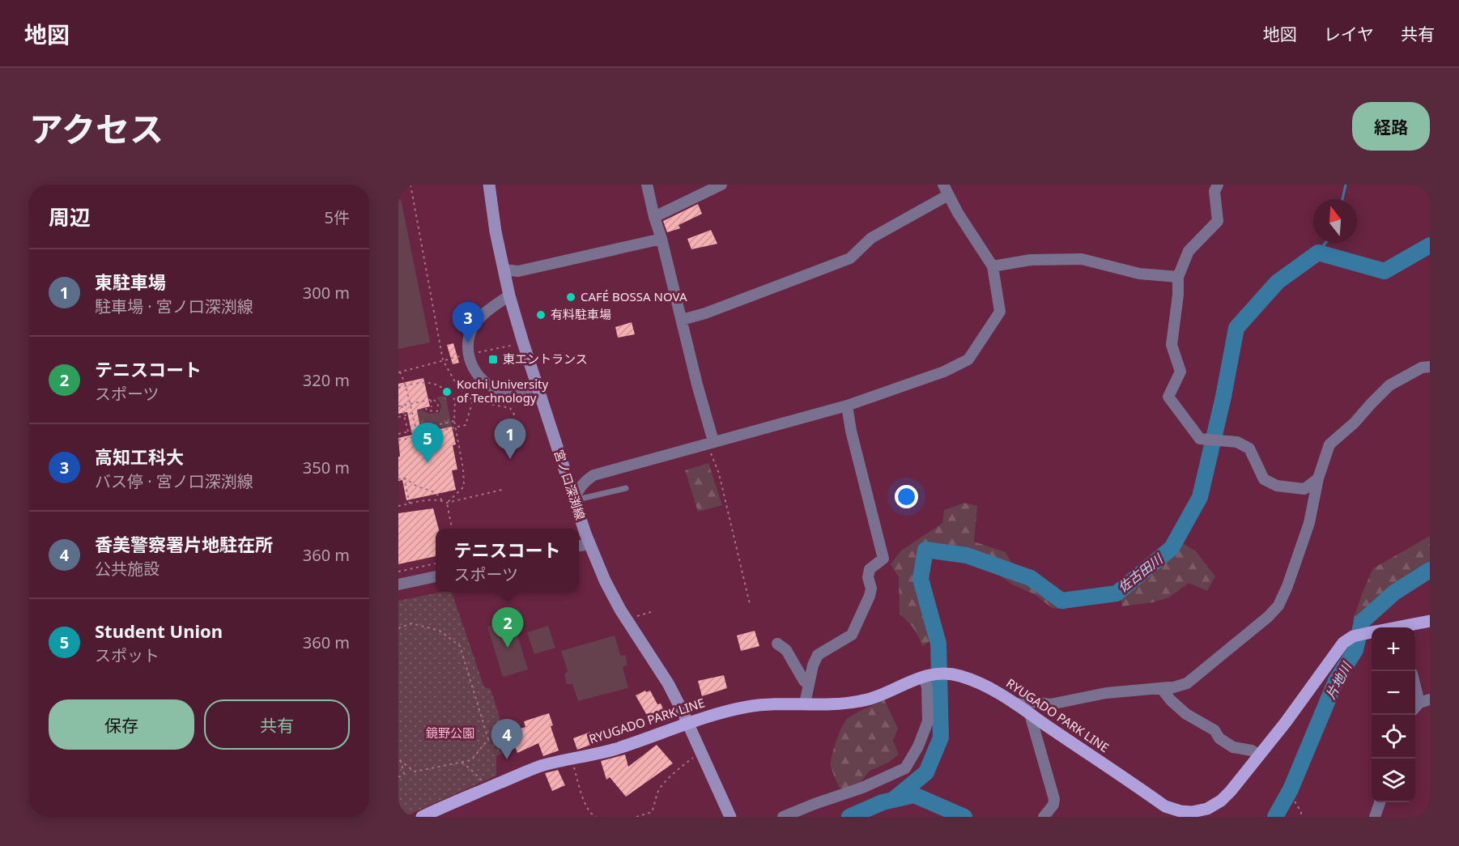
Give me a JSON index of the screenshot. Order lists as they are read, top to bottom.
{
  "streets": {
    "main road": ["宮ノ口深渕線", "RYUGADO PARK LINE"]
  },
  "crossings": [
    ["宮ノ口深渕線", "RYUGADO PARK LINE"]
  ],
  "water": ["佐古田川", "片地川"],
  "parks": ["鏡野公園"],
  "places": {
    "other": ["CAFÉ BOSSA NOVA", "有料駐車場", "Kochi University of Technology"],
    "transit": ["東エントランス"]
  },
  "north": "top",
  "page": {
    "header": "地図",
    "nav": ["地図", "レイヤ", "共有"],
    "title": "アクセス",
    "buttons": [
      "経路",
      ["保存", "共有"]
    ],
    "heading": ["周辺", "5件"],
    "list": [
      {
        "mark": "1",
        "name": "東駐車場",
        "note": "駐車場 · 宮ノ口深渕線",
        "value": "300 m"
      },
      {
        "mark": "2",
        "name": "テニスコート",
        "note": "スポーツ",
        "value": "320 m"
      },
      {
        "mark": "3",
        "name": "高知工科大",
        "note": "バス停 · 宮ノ口深渕線",
        "value": "350 m"
      },
      {
        "mark": "4",
        "name": "香美警察署片地駐在所",
        "note": "公共施設",
        "value": "360 m"
      },
      {
        "mark": "5",
        "name": "Student Union",
        "note": "スポット",
        "value": "360 m"
      }
    ],
    "pins": [
      "3",
      "1",
      "5",
      "2",
      "4"
    ],
    "popup": ["テニスコート", "スポーツ"],
    "map_buttons": ["+", "−"]
  }
}
